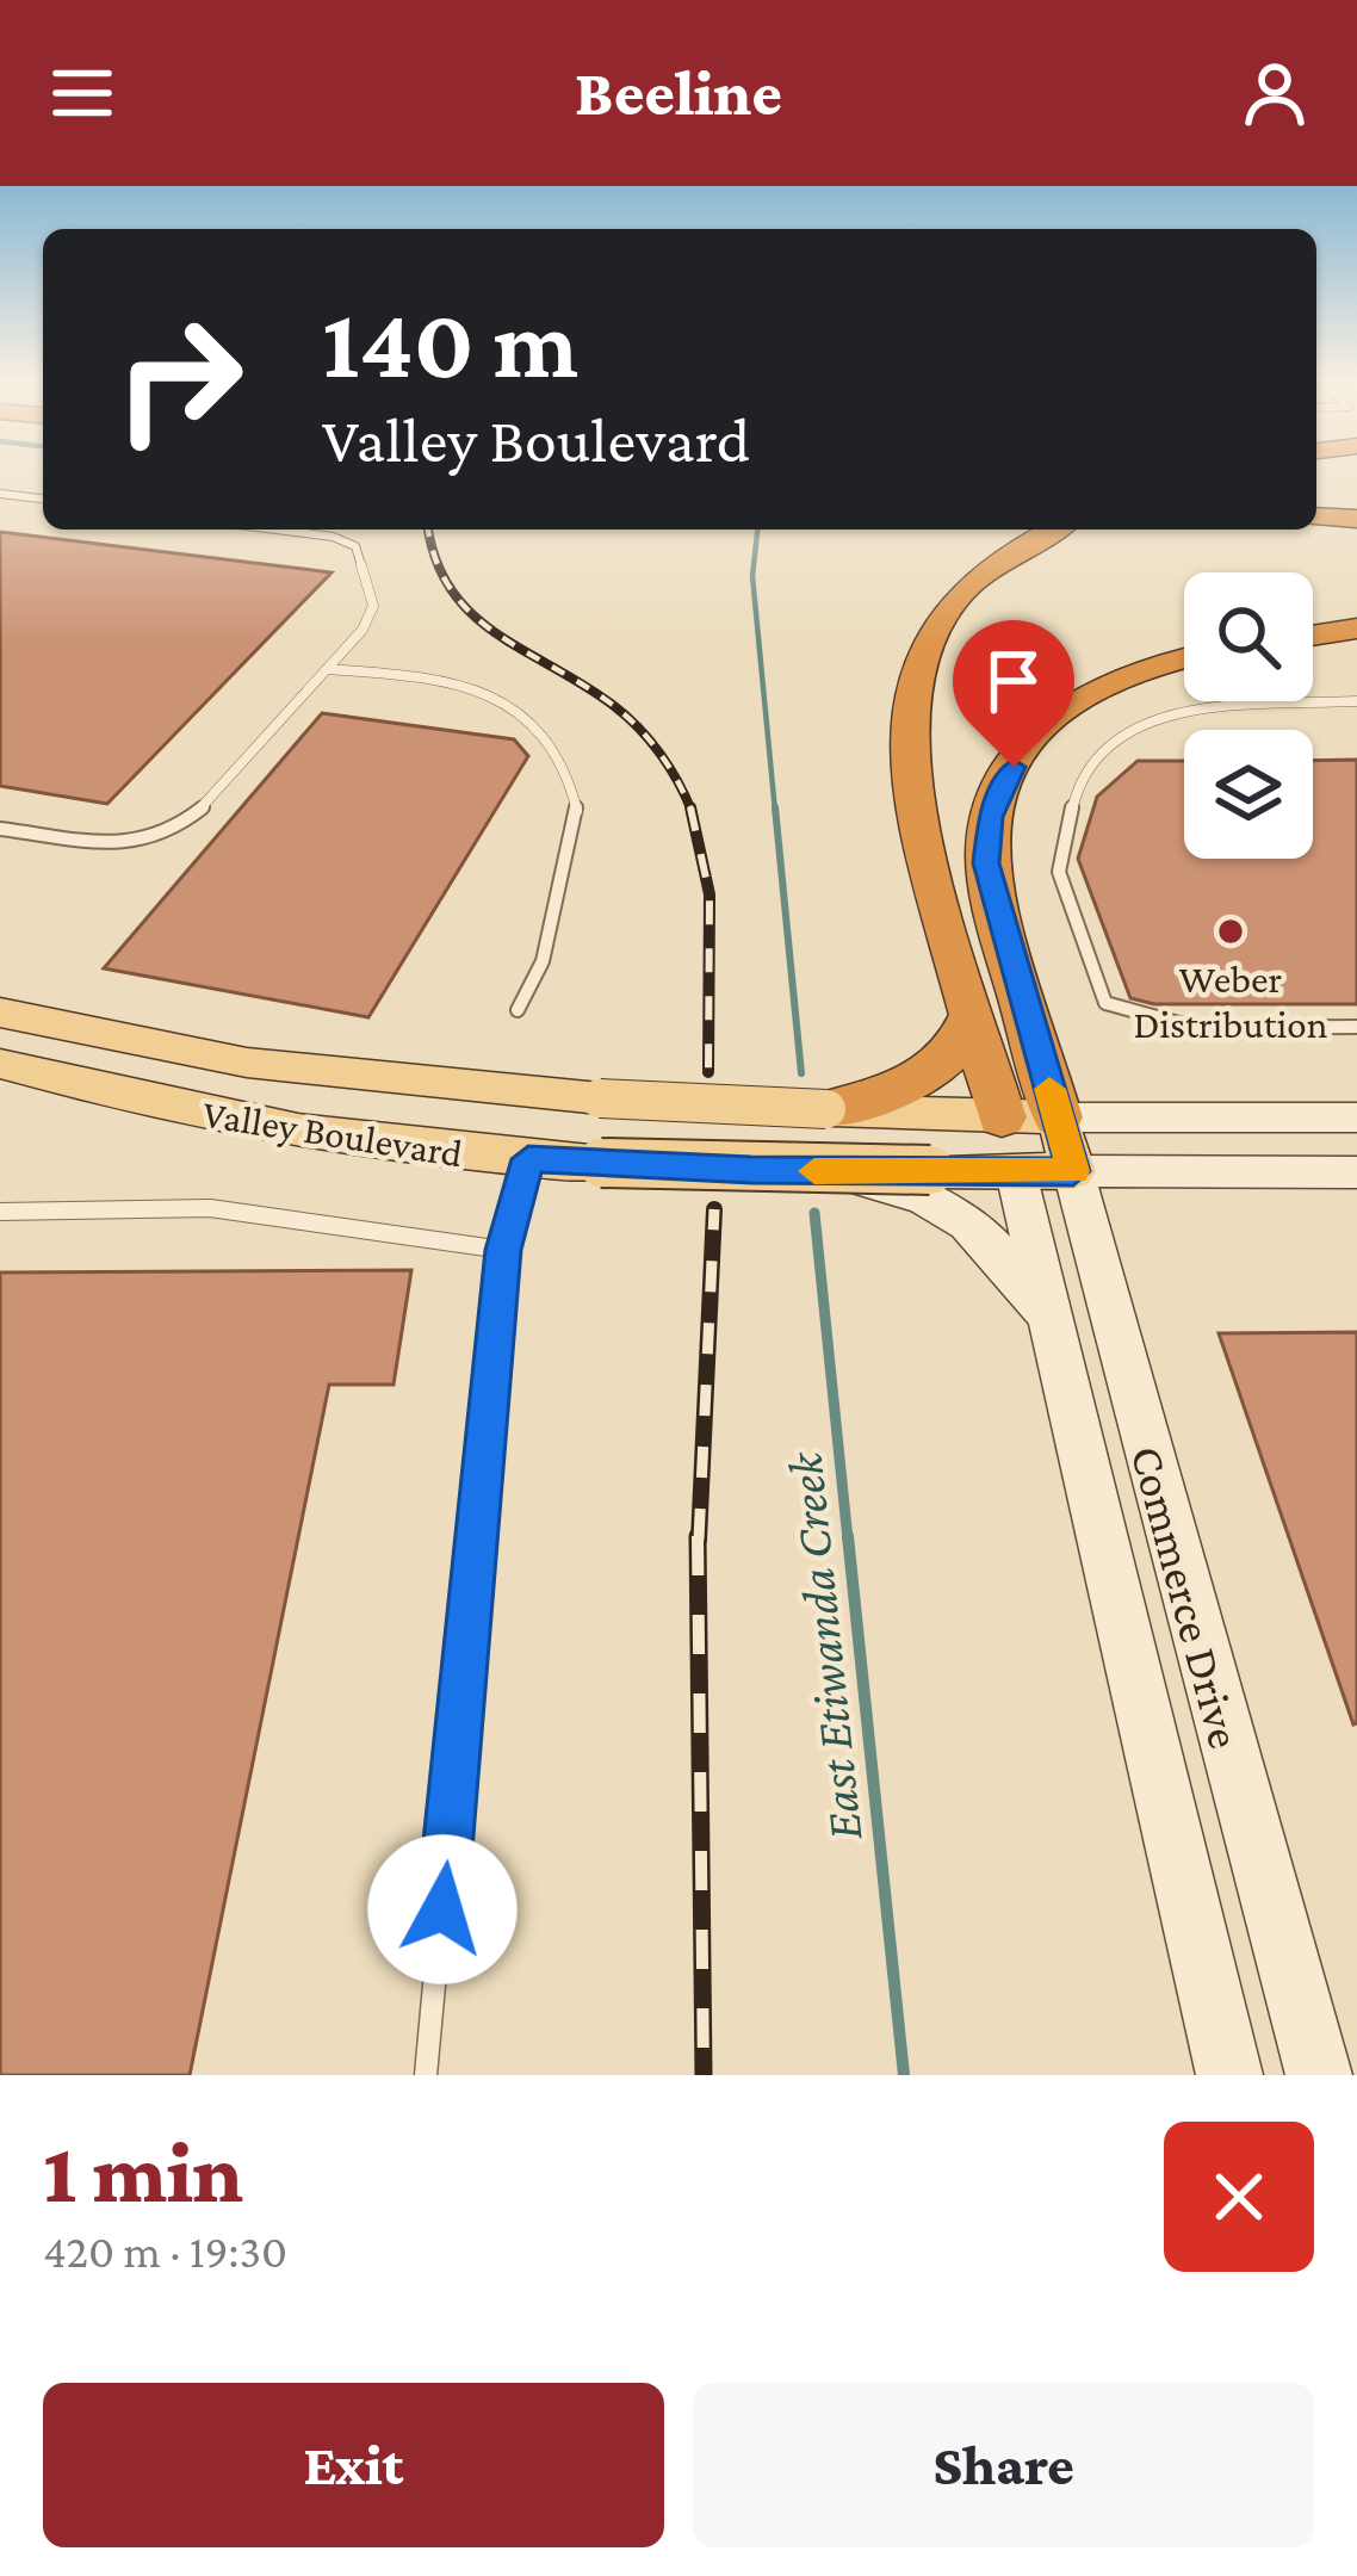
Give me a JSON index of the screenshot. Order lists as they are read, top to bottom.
{
  "streets": {
    "main road": ["Valley Boulevard", "Commerce Drive"]
  },
  "crossings": [
    ["Valley Boulevard", "Commerce Drive"]
  ],
  "water": ["East Etiwanda Creek"],
  "places": ["Weber Distribution"],
  "page": {
    "header": "Beeline",
    "turn": ["140 m", "Valley Boulevard"],
    "heading": ["1 min", "420 m · 19:30"],
    "buttons": ["Exit", "Share"]
  }
}
